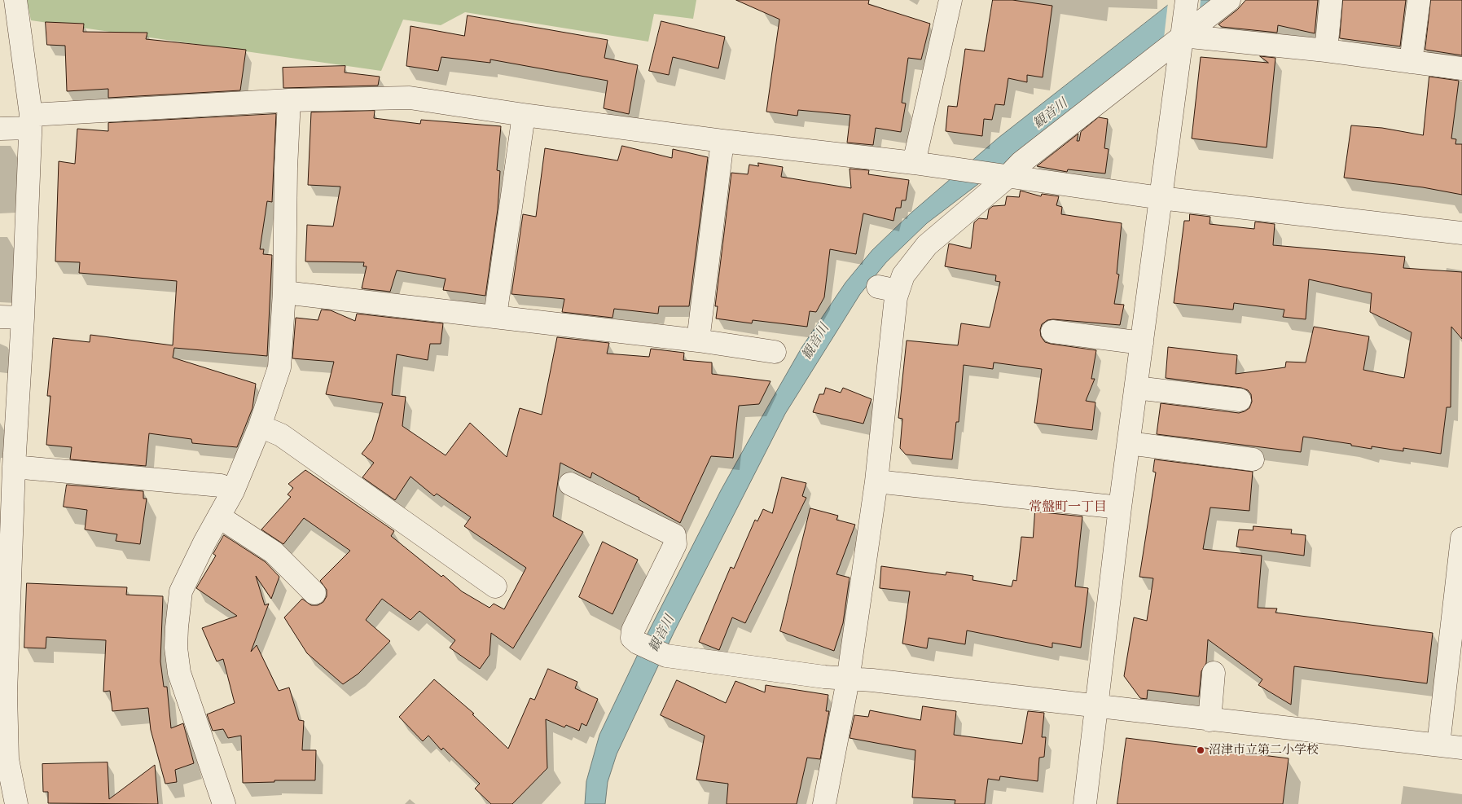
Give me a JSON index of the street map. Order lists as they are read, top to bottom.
{
  "districts": ["常盤町一丁目"],
  "water": ["観音川"],
  "places": ["沼津市立第二小学校"]
}
